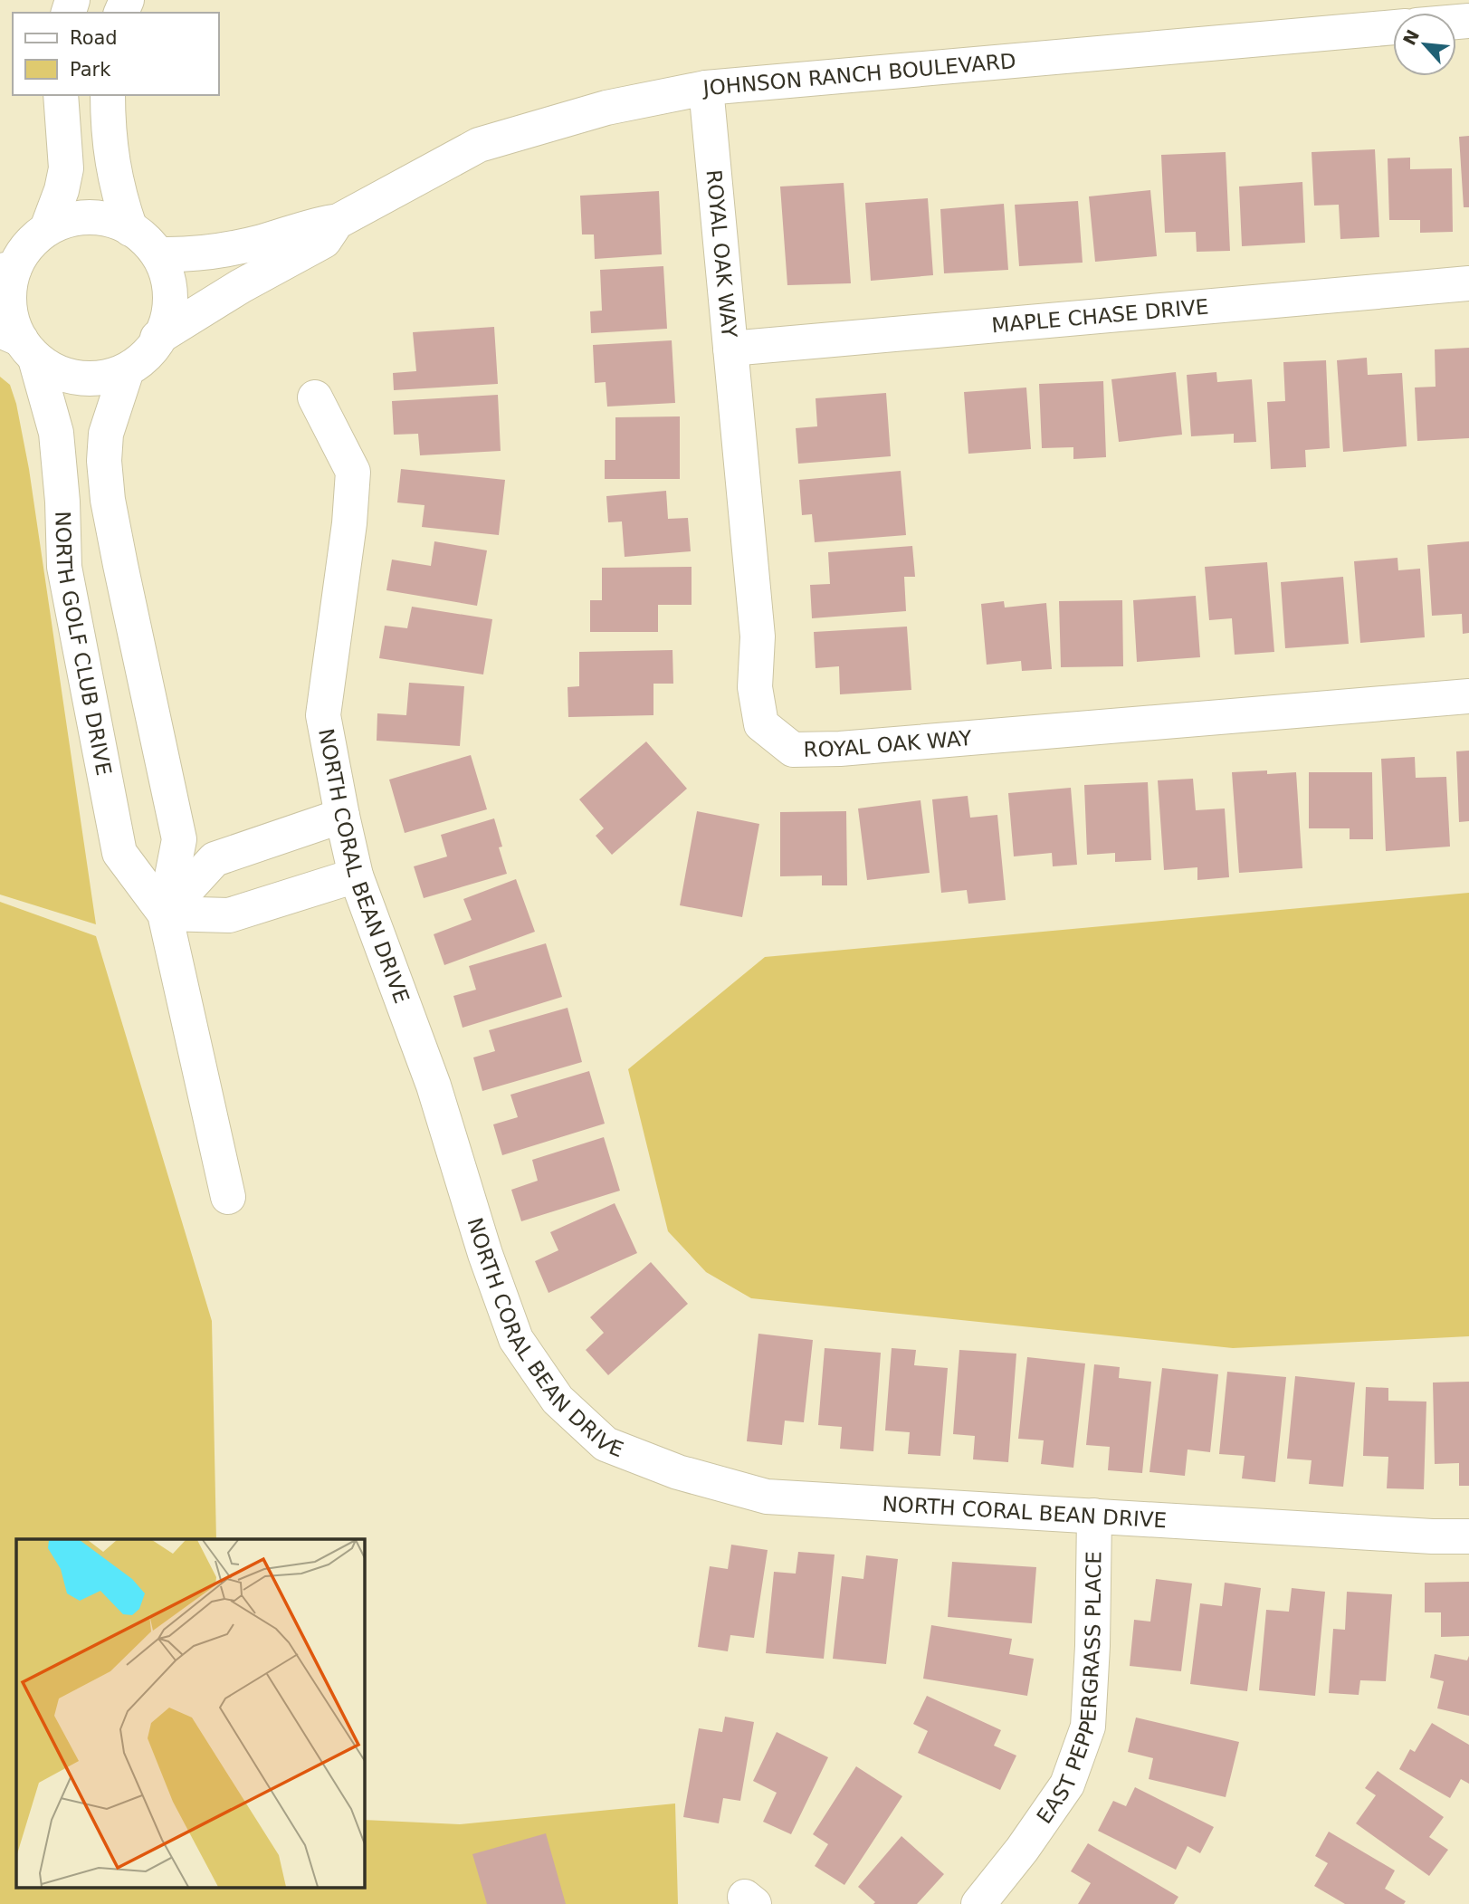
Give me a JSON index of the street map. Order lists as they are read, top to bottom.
{
  "streets": {
    "street": [
      "JOHNSON RANCH BOULEVARD",
      "ROYAL OAK WAY",
      "MAPLE CHASE DRIVE",
      "NORTH GOLF CLUB DRIVE",
      "NORTH CORAL BEAN DRIVE",
      "EAST PEPPERGRASS PLACE"
    ]
  },
  "crossings": [
    ["JOHNSON RANCH BOULEVARD", "ROYAL OAK WAY"],
    ["ROYAL OAK WAY", "MAPLE CHASE DRIVE"],
    ["NORTH CORAL BEAN DRIVE", "EAST PEPPERGRASS PLACE"]
  ],
  "legend": ["Road", "Park"],
  "north": "top left"
}
